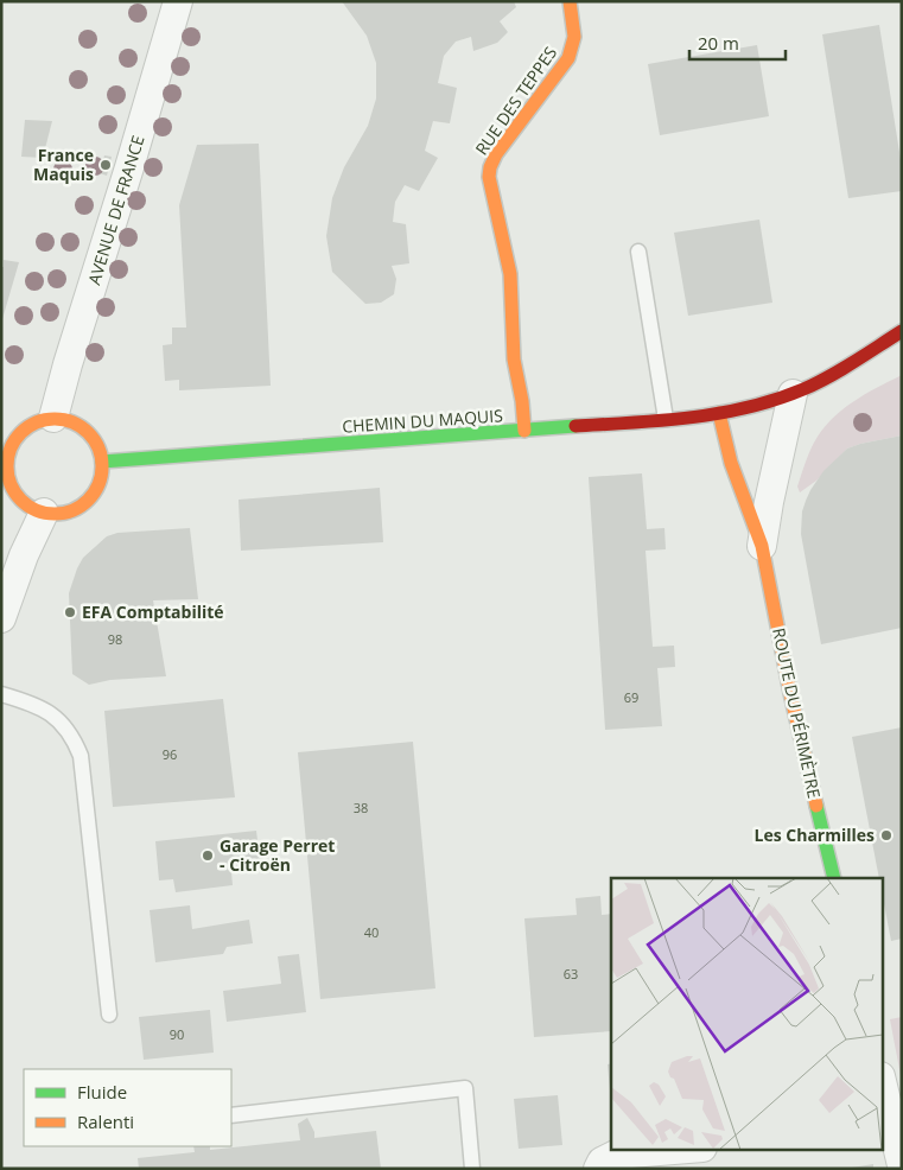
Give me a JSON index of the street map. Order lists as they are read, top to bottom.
{
  "streets": {
    "street": [
      "RUE DES TEPPES",
      "AVENUE DE FRANCE",
      "CHEMIN DU MAQUIS",
      "ROUTE DU PÉRIMÈTRE"
    ]
  },
  "crossings": [
    ["RUE DES TEPPES", "CHEMIN DU MAQUIS"],
    ["AVENUE DE FRANCE", "CHEMIN DU MAQUIS"],
    ["CHEMIN DU MAQUIS", "ROUTE DU PÉRIMÈTRE"]
  ],
  "places": [
    "France Maquis",
    "EFA Comptabilité",
    "Les Charmilles",
    "Garage Perret - Citroën"
  ],
  "house_numbers": [
    "98",
    "69",
    "96",
    "38",
    "40",
    "63",
    "90"
  ],
  "legend": ["Fluide", "Ralenti"],
  "scale_bar": "20 m"
}
